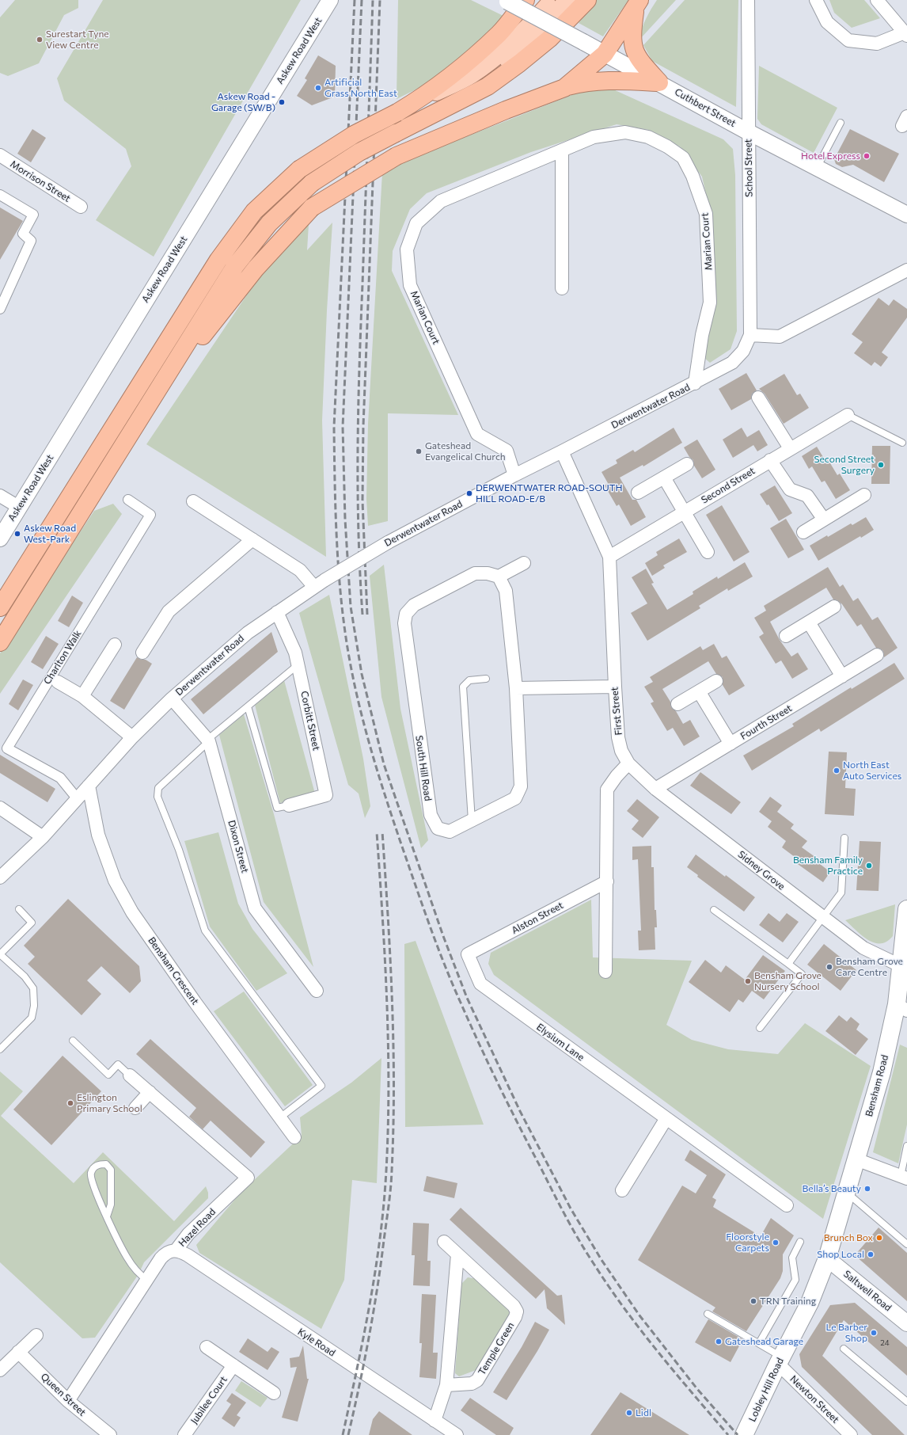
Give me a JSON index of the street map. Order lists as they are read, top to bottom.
{
  "streets": {
    "main road": ["Bensham Road", "Lobley Hill Road"],
    "street": [
      "Askew Road West",
      "Cuthbert Street",
      "School Street",
      "Morrison Street",
      "Marian Court",
      "Derwentwater Road",
      "Second Street",
      "Charlton Walk",
      "First Street",
      "Corbitt Street",
      "Fourth Street",
      "South Hill Road",
      "Dixon Street",
      "Sidney Grove",
      "Alston Street",
      "Bensham Crescent",
      "Elysium Lane",
      "Hazel Road",
      "Saltwell Road",
      "Kyle Road",
      "Temple Green",
      "Queen Street",
      "Newton Street",
      "Jubilee Court"
    ]
  },
  "crossings": [
    ["Cuthbert Street", "School Street"],
    ["School Street", "Derwentwater Road"],
    ["Marian Court", "Derwentwater Road"],
    ["Derwentwater Road", "Charlton Walk"],
    ["Derwentwater Road", "First Street"],
    ["Derwentwater Road", "Corbitt Street"],
    ["Derwentwater Road", "Dixon Street"],
    ["Derwentwater Road", "Bensham Crescent"],
    ["Second Street", "First Street"],
    ["First Street", "Sidney Grove"],
    ["Fourth Street", "Sidney Grove"],
    ["Sidney Grove", "Bensham Road"],
    ["Alston Street", "Elysium Lane"],
    ["Bensham Road", "Saltwell Road"],
    ["Bensham Road", "Lobley Hill Road"],
    ["Hazel Road", "Kyle Road"],
    ["Hazel Road", "Queen Street"],
    ["Saltwell Road", "Lobley Hill Road"],
    ["Lobley Hill Road", "Newton Street"]
  ],
  "places": [
    "Surestart Tyne View Centre",
    "Artificial Grass North East",
    "Askew Road - Garage (SW/B)",
    "Hotel Express",
    "Gateshead Evangelical Church",
    "Second Street Surgery",
    "DERWENTWATER ROAD-SOUTH HILL ROAD-E/B",
    "Askew Road West-Park",
    "North East Auto Services",
    "Bensham Family Practice",
    "Bensham Grove Care Centre",
    "Bensham Grove Nursery School",
    "Eslington Primary School",
    "Bella’s Beauty",
    "Brunch Box",
    "Floorstyle Carpets",
    "Shop Local",
    "TRN Training",
    "Le Barber Shop",
    "Gateshead Garage",
    "Lidl"
  ],
  "house_numbers": ["24"]
}
